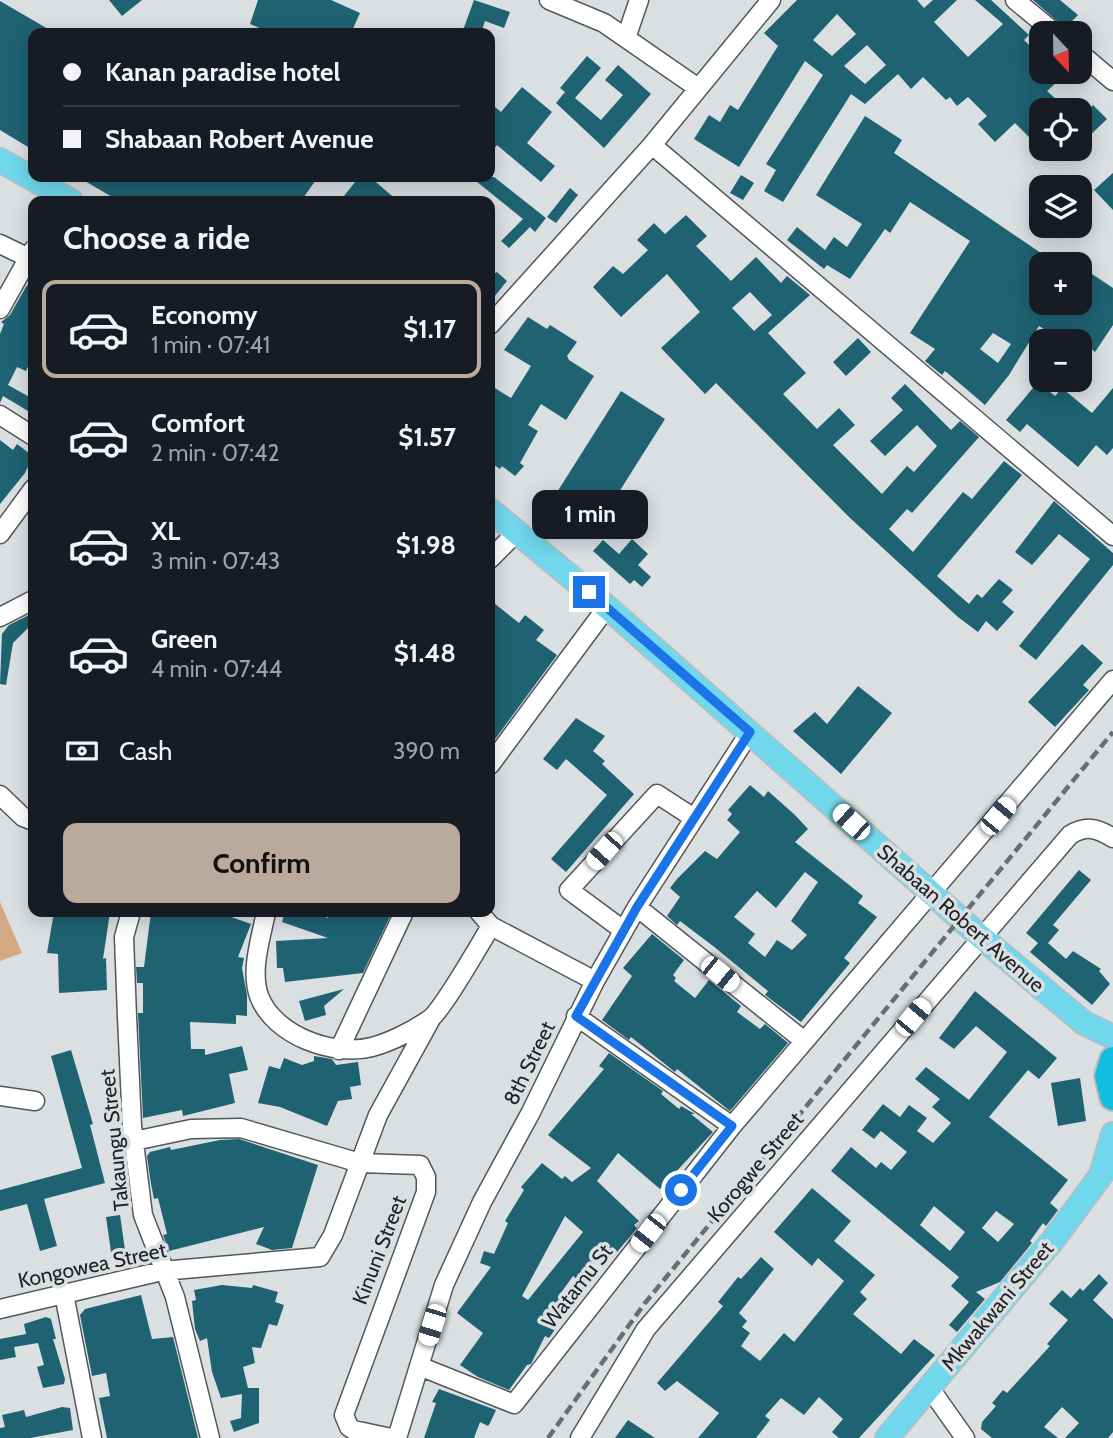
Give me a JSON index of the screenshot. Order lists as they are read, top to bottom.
{
  "streets": {
    "main road": ["Shabaan Robert Avenue", "Mkwakwani Street"],
    "street": [
      "8th Street",
      "Takaungu Street",
      "Korogwe Street",
      "Kinuni Street",
      "Kongowea Street",
      "Watamu St"
    ]
  },
  "crossings": [
    ["Shabaan Robert Avenue", "8th Street"],
    ["Shabaan Robert Avenue", "Korogwe Street"],
    ["Shabaan Robert Avenue", "Watamu St"],
    ["8th Street", "Watamu St"],
    ["Takaungu Street", "Kinuni Street"],
    ["Takaungu Street", "Kongowea Street"],
    ["Kinuni Street", "Kongowea Street"]
  ],
  "north": "bottom",
  "page": {
    "map_buttons": ["+", "−"],
    "banner": ["Kanan paradise hotel", "Shabaan Robert Avenue"],
    "heading": "Choose a ride",
    "list": [
      {
        "name": "Economy",
        "note": "1 min · 07:41",
        "value": "$1.17"
      },
      {
        "name": "Comfort",
        "note": "2 min · 07:42",
        "value": "$1.57"
      },
      {
        "name": "XL",
        "note": "3 min · 07:43",
        "value": "$1.98"
      },
      {
        "name": "Green",
        "note": "4 min · 07:44",
        "value": "$1.48"
      }
    ],
    "bubble": "1 min",
    "pay": ["Cash", "390 m"],
    "buttons": "Confirm"
  }
}
